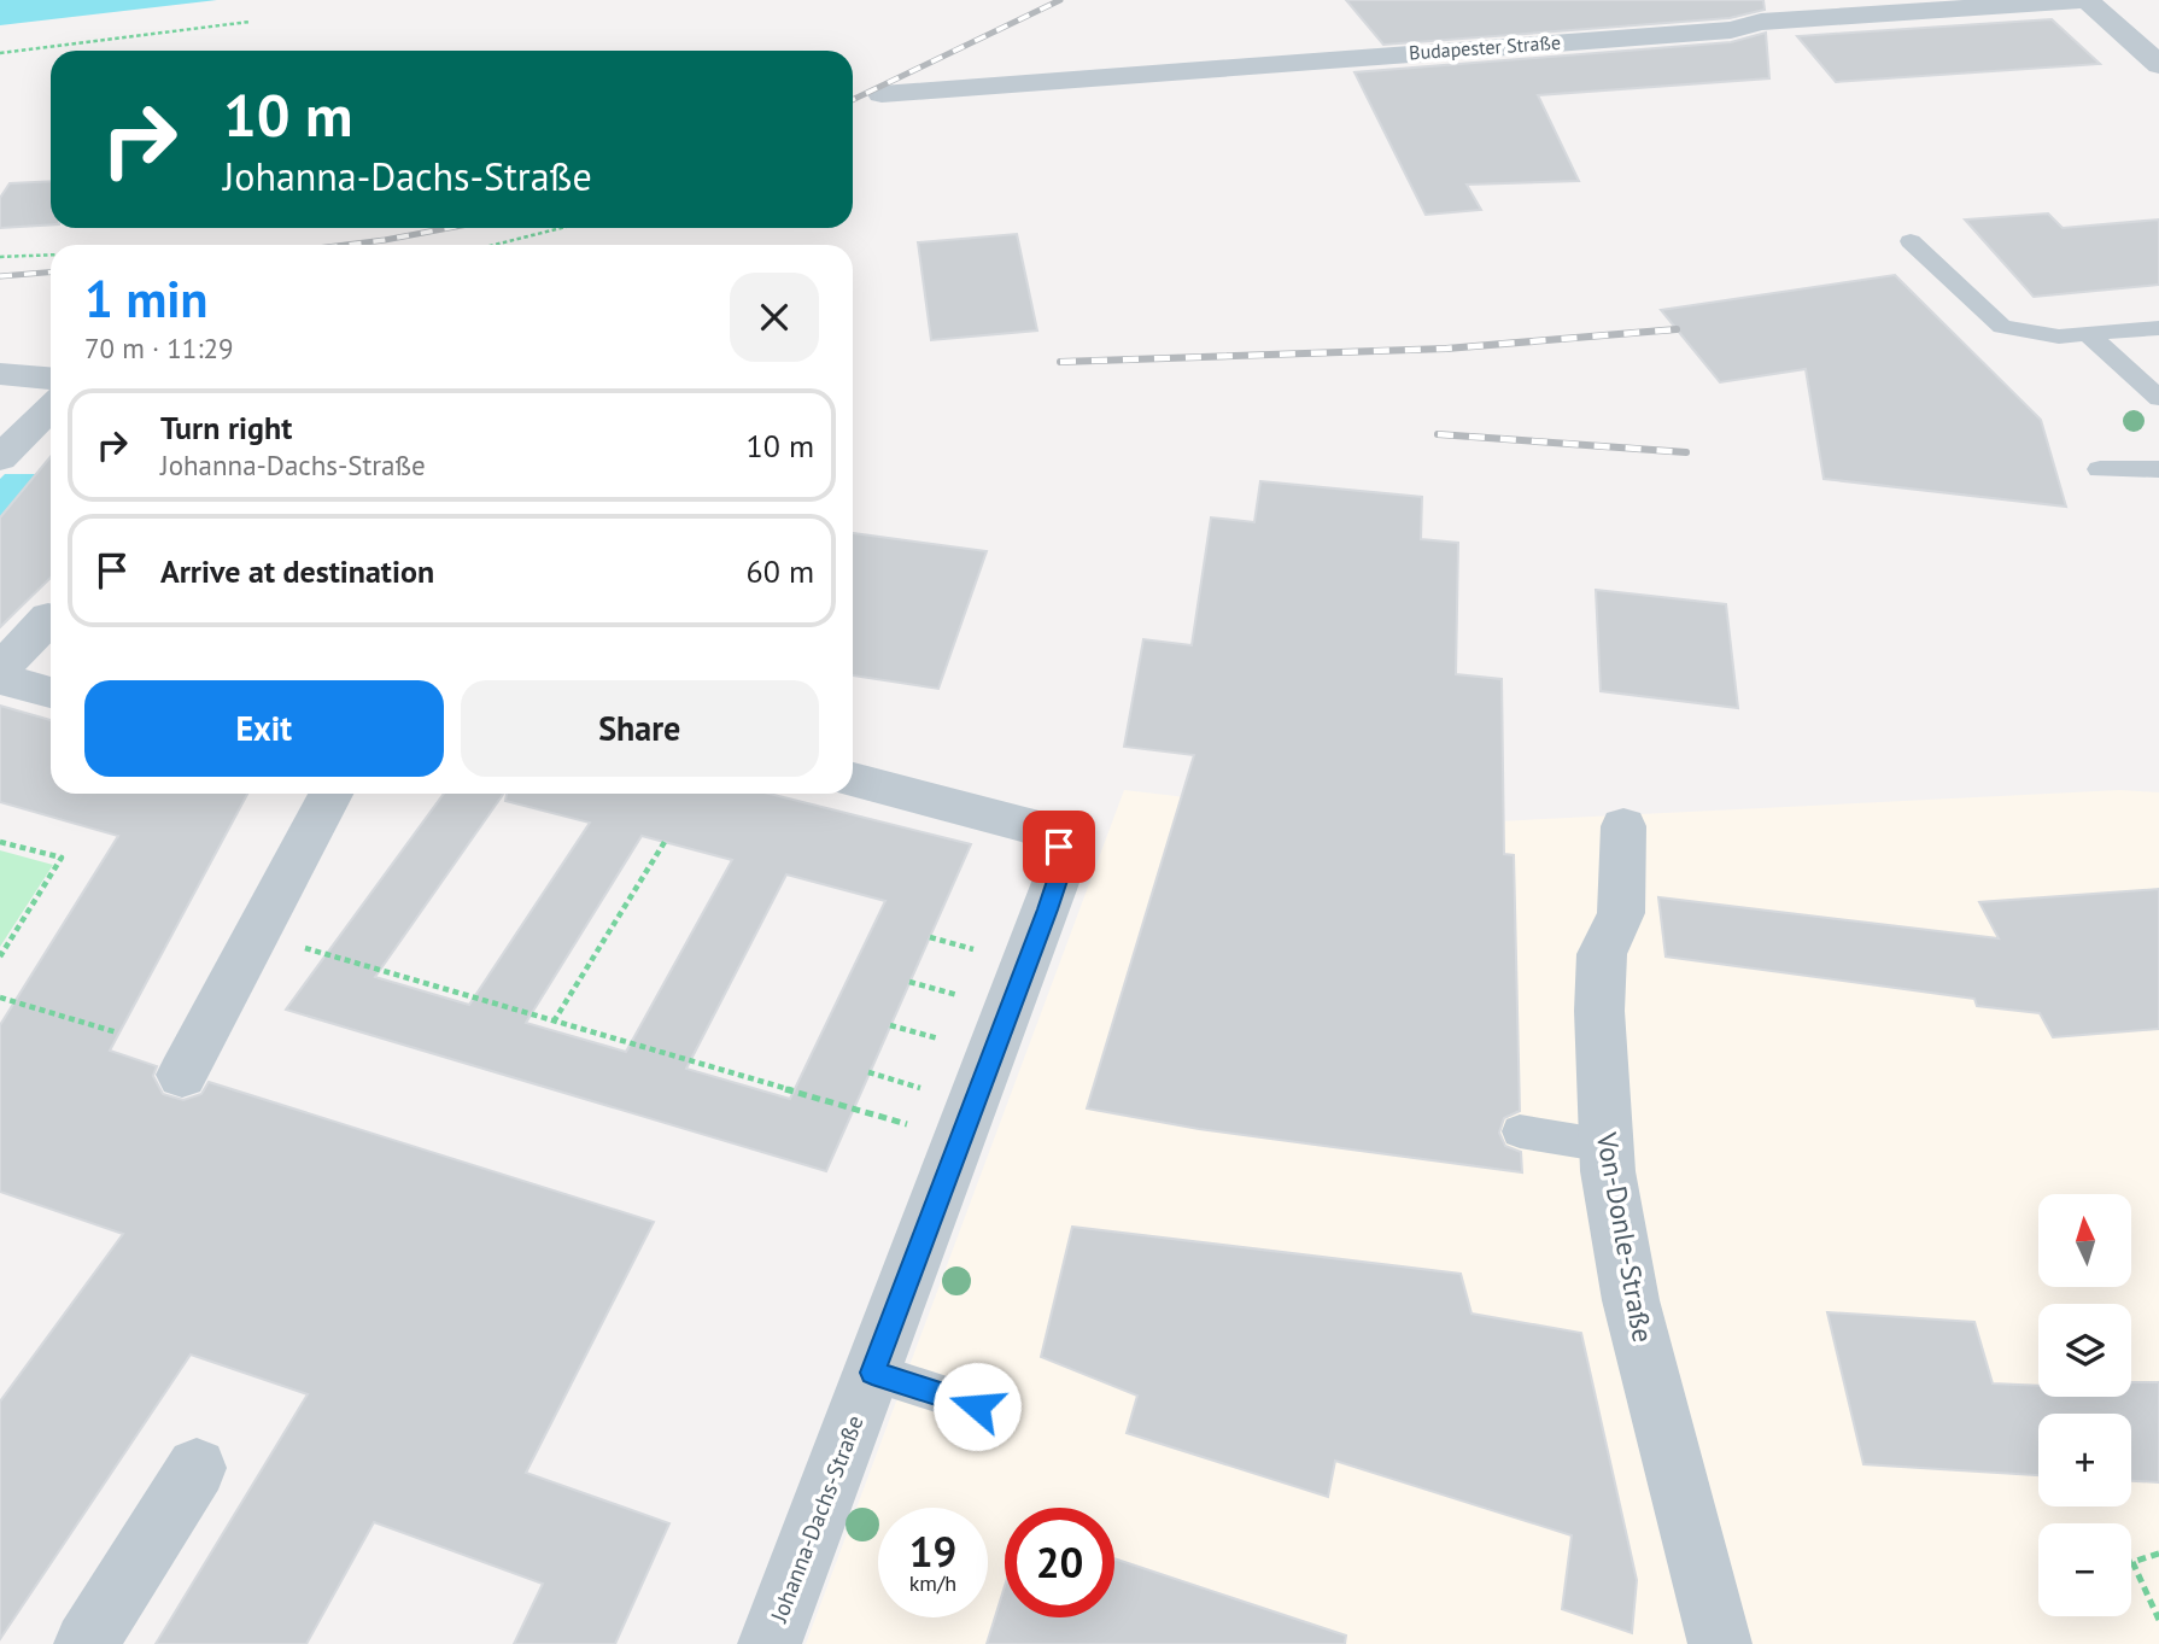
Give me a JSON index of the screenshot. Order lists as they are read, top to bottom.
{
  "streets": {
    "street": ["Budapester Straße", "Von-Donle-Straße", "Johanna-Dachs-Straße"]
  },
  "north": "top",
  "page": {
    "turn": ["10 m", "Johanna-Dachs-Straße"],
    "heading": ["1 min", "70 m · 11:29"],
    "list": [
      {
        "name": "Turn right",
        "note": "Johanna-Dachs-Straße",
        "value": "10 m"
      },
      {
        "name": "Arrive at destination",
        "value": "60 m"
      }
    ],
    "buttons": ["Exit", "Share"],
    "map_buttons": ["+", "−"],
    "speed": "19 km/h",
    "limit": "20"
  }
}
